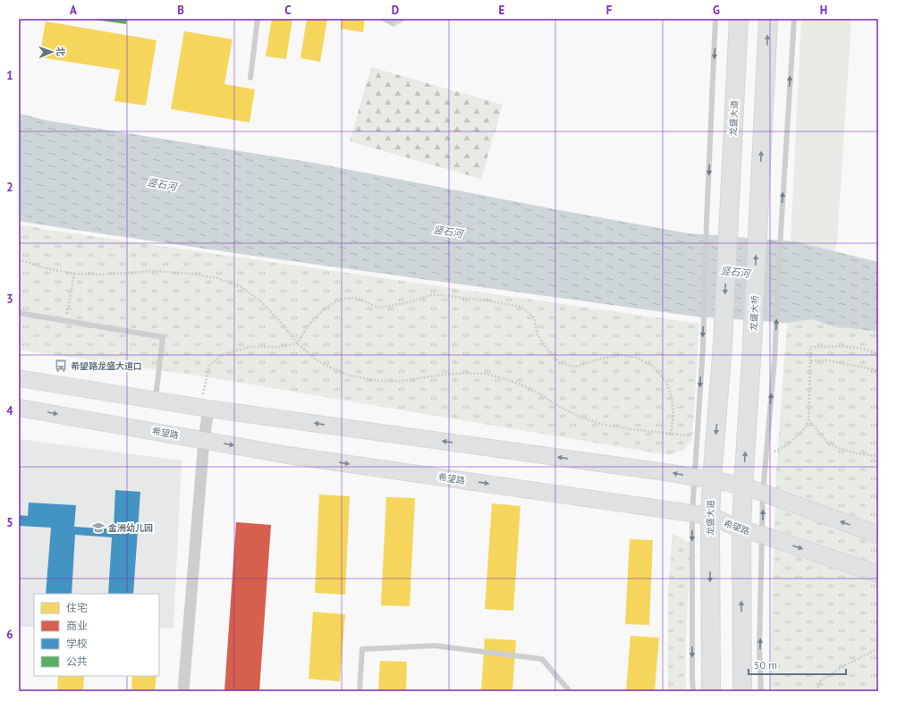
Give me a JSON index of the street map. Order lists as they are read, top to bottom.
{
  "streets": {
    "main road": ["龙盛大道", "龙盛大桥", "希望路"]
  },
  "crossings": [
    ["龙盛大道", "希望路"]
  ],
  "one_way": ["龙盛大道", "龙盛大桥"],
  "water": ["竖石河"],
  "places": {
    "bus stop": ["希望路龙盛大道口"],
    "school or university": ["金洲幼儿园"]
  },
  "legend": [
    "住宅",
    "商业",
    "学校",
    "公共"
  ],
  "scale_bar": "50 m",
  "north": "right",
  "grid": {
    "columns": [
      "A",
      "B",
      "C",
      "D",
      "E",
      "F",
      "G",
      "H"
    ],
    "rows": [
      "1",
      "2",
      "3",
      "4",
      "5",
      "6"
    ]
  }
}
